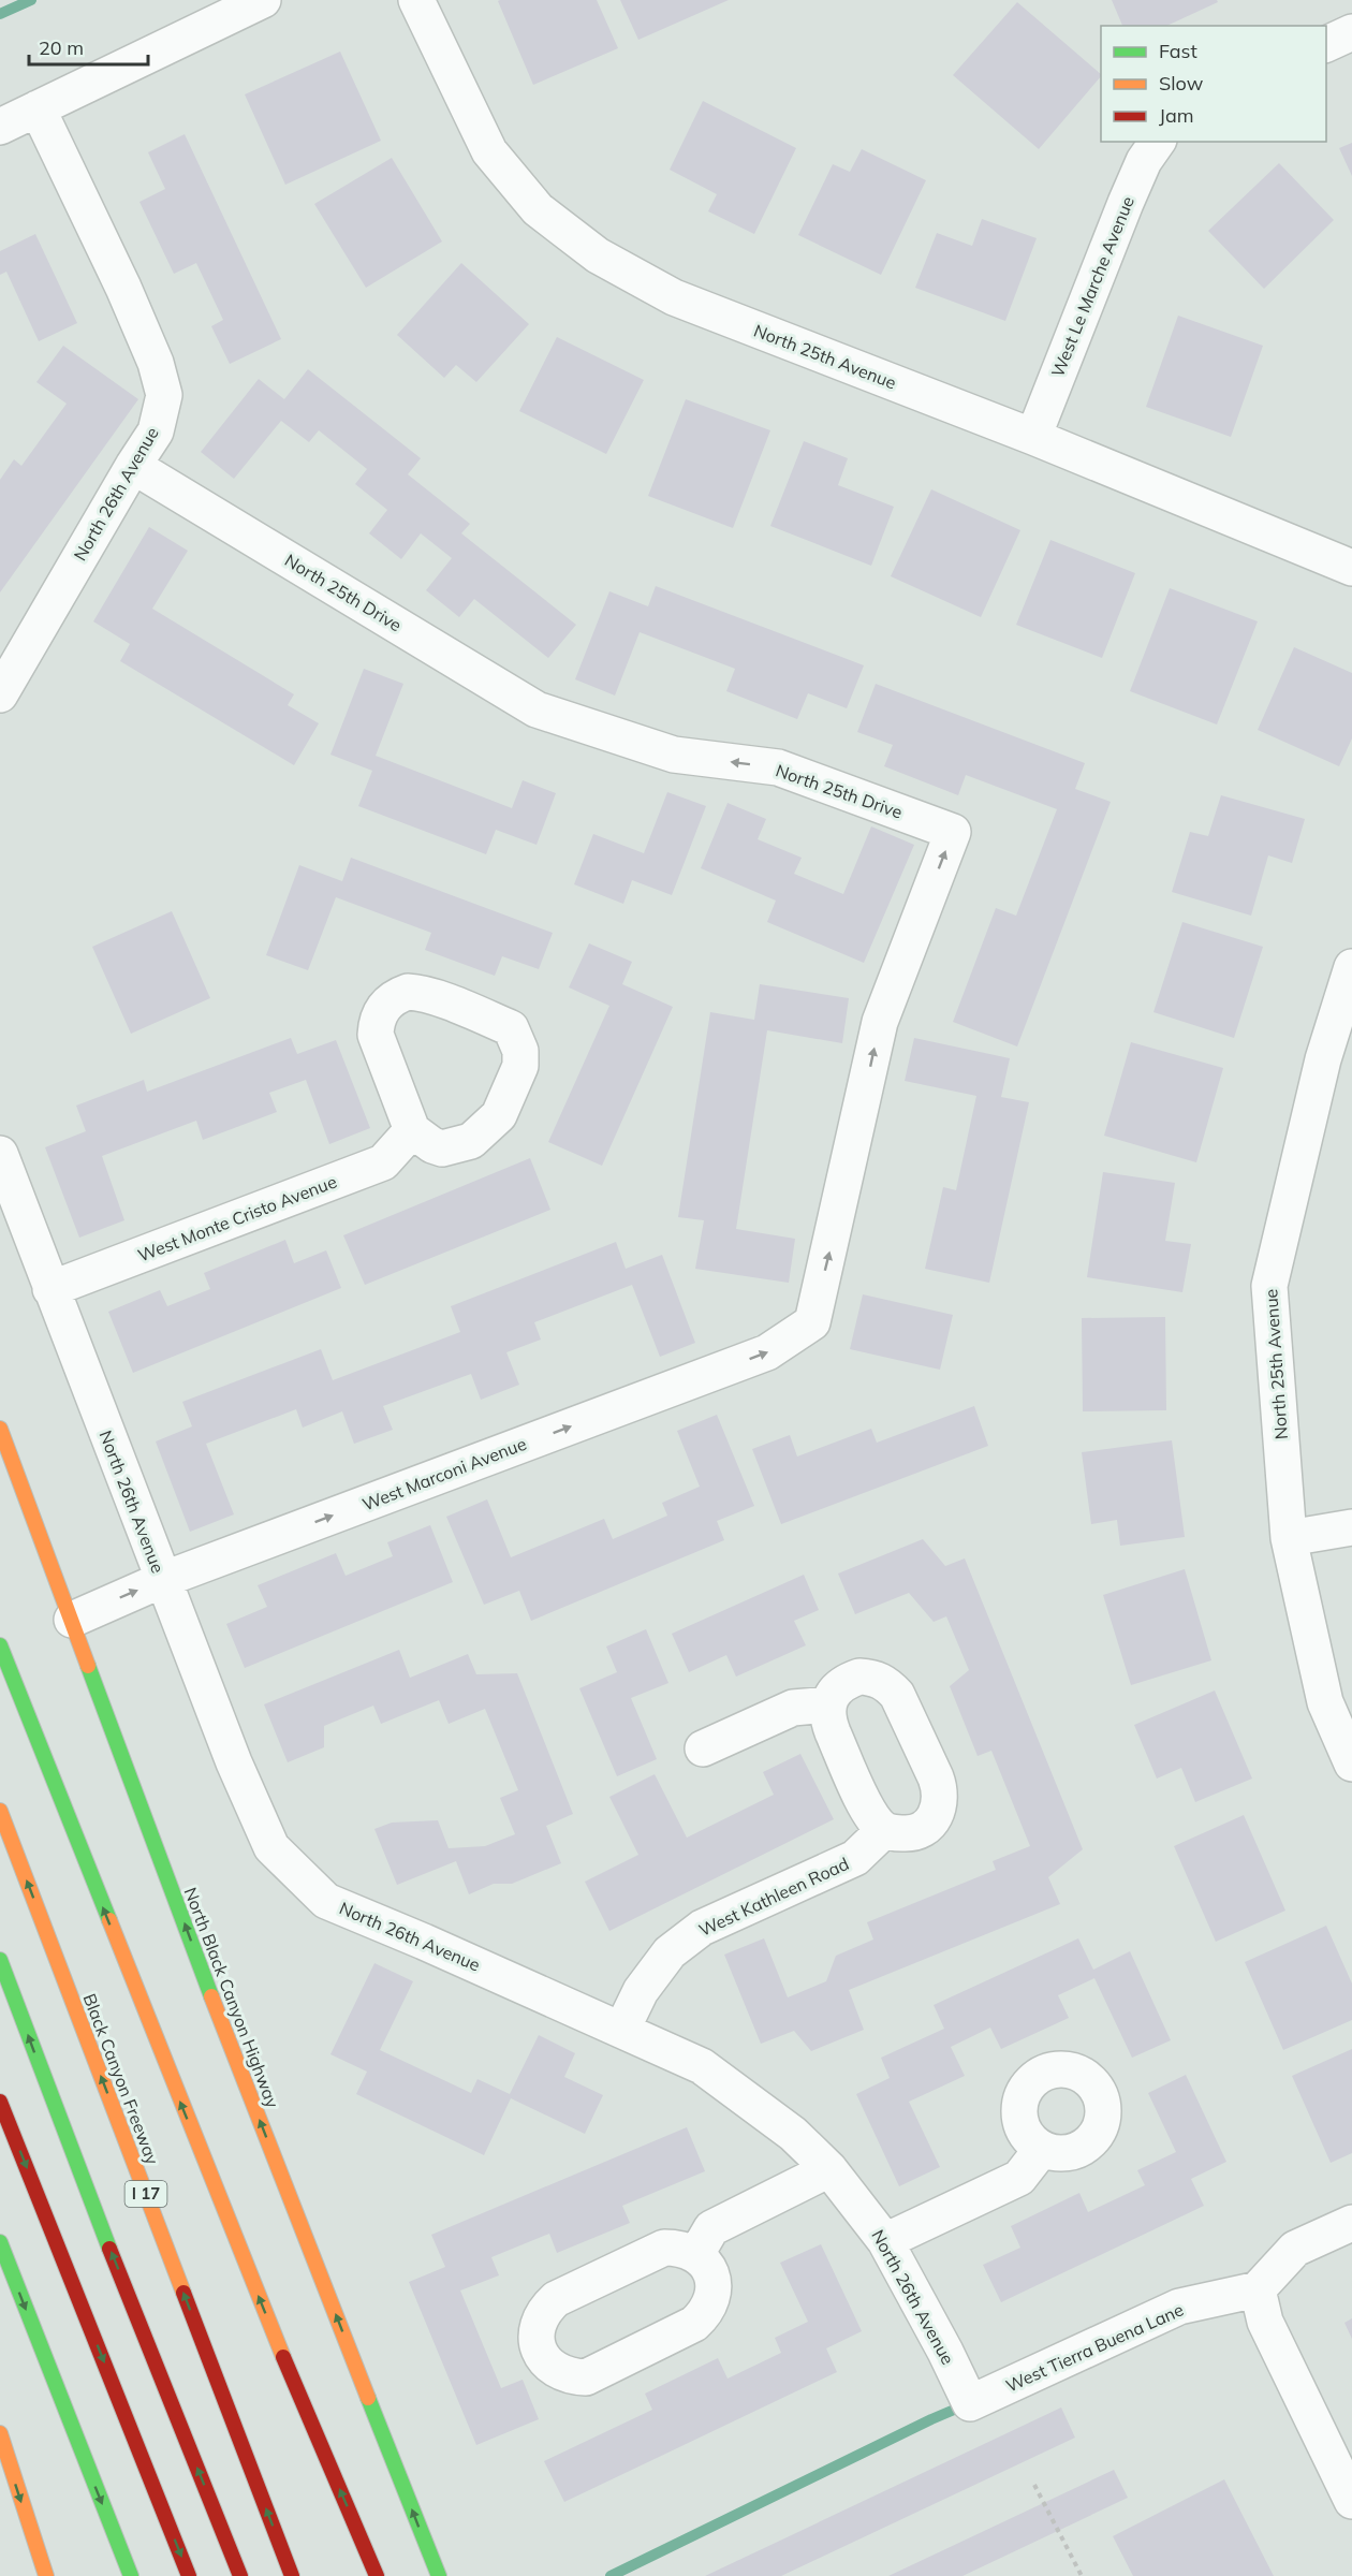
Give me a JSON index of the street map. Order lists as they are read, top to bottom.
{
  "streets": {
    "main road": ["North Black Canyon Highway", "Black Canyon Freeway", "I 17"],
    "street": [
      "West Le Marche Avenue",
      "North 25th Avenue",
      "North 26th Avenue",
      "North 25th Drive",
      "West Monte Cristo Avenue",
      "West Marconi Avenue",
      "West Kathleen Road",
      "West Tierra Buena Lane"
    ]
  },
  "crossings": [
    ["West Le Marche Avenue", "North 25th Avenue"],
    ["North 26th Avenue", "North 25th Drive"],
    ["North 26th Avenue", "West Monte Cristo Avenue"],
    ["North 26th Avenue", "West Marconi Avenue"],
    ["North 26th Avenue", "West Kathleen Road"],
    ["North 26th Avenue", "West Tierra Buena Lane"],
    ["North 25th Drive", "West Marconi Avenue"],
    ["West Marconi Avenue", "North Black Canyon Highway"]
  ],
  "one_way": ["West Marconi Avenue"],
  "legend": ["Fast", "Slow", "Jam"],
  "scale_bar": "20 m"
}
